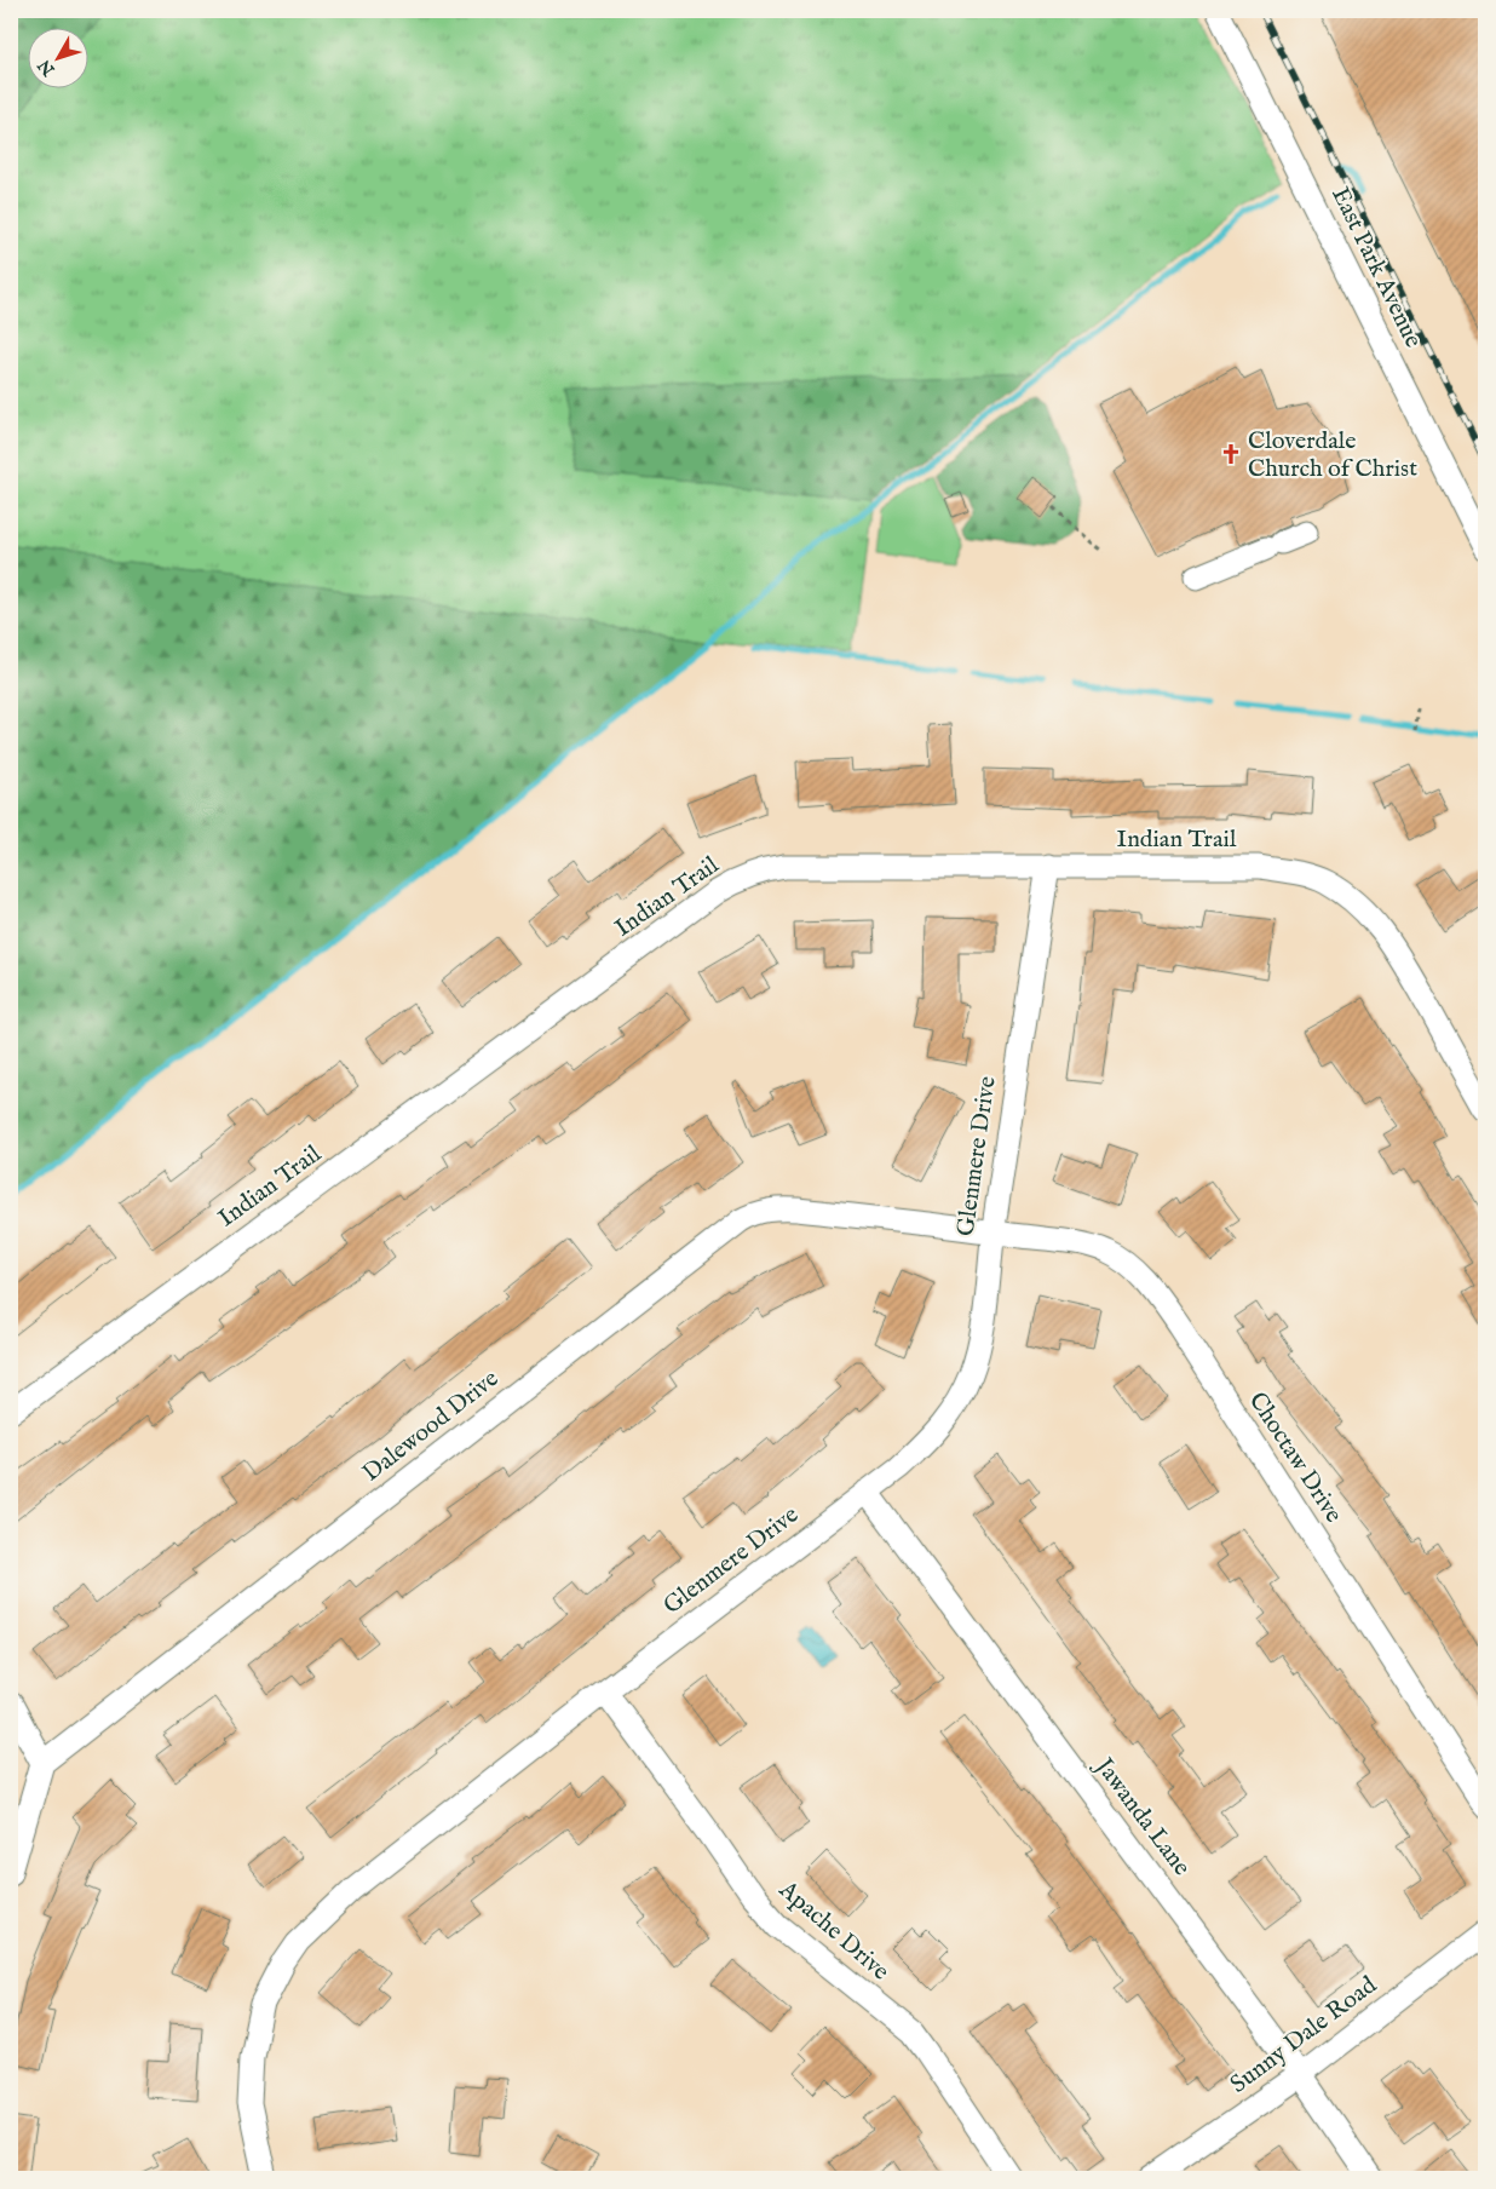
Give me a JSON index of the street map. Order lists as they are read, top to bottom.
{
  "streets": {
    "street": [
      "East Park Avenue",
      "Indian Trail",
      "Glenmere Drive",
      "Dalewood Drive",
      "Choctaw Drive",
      "Jawanda Lane",
      "Apache Drive",
      "Sunny Dale Road"
    ]
  },
  "crossings": [
    ["Indian Trail", "Glenmere Drive"],
    ["Glenmere Drive", "Dalewood Drive"],
    ["Glenmere Drive", "Choctaw Drive"],
    ["Glenmere Drive", "Jawanda Lane"],
    ["Glenmere Drive", "Apache Drive"],
    ["Dalewood Drive", "Choctaw Drive"],
    ["Jawanda Lane", "Sunny Dale Road"]
  ],
  "places": {
    "church": ["Cloverdale Church of Christ"]
  },
  "north": "bottom left"
}
